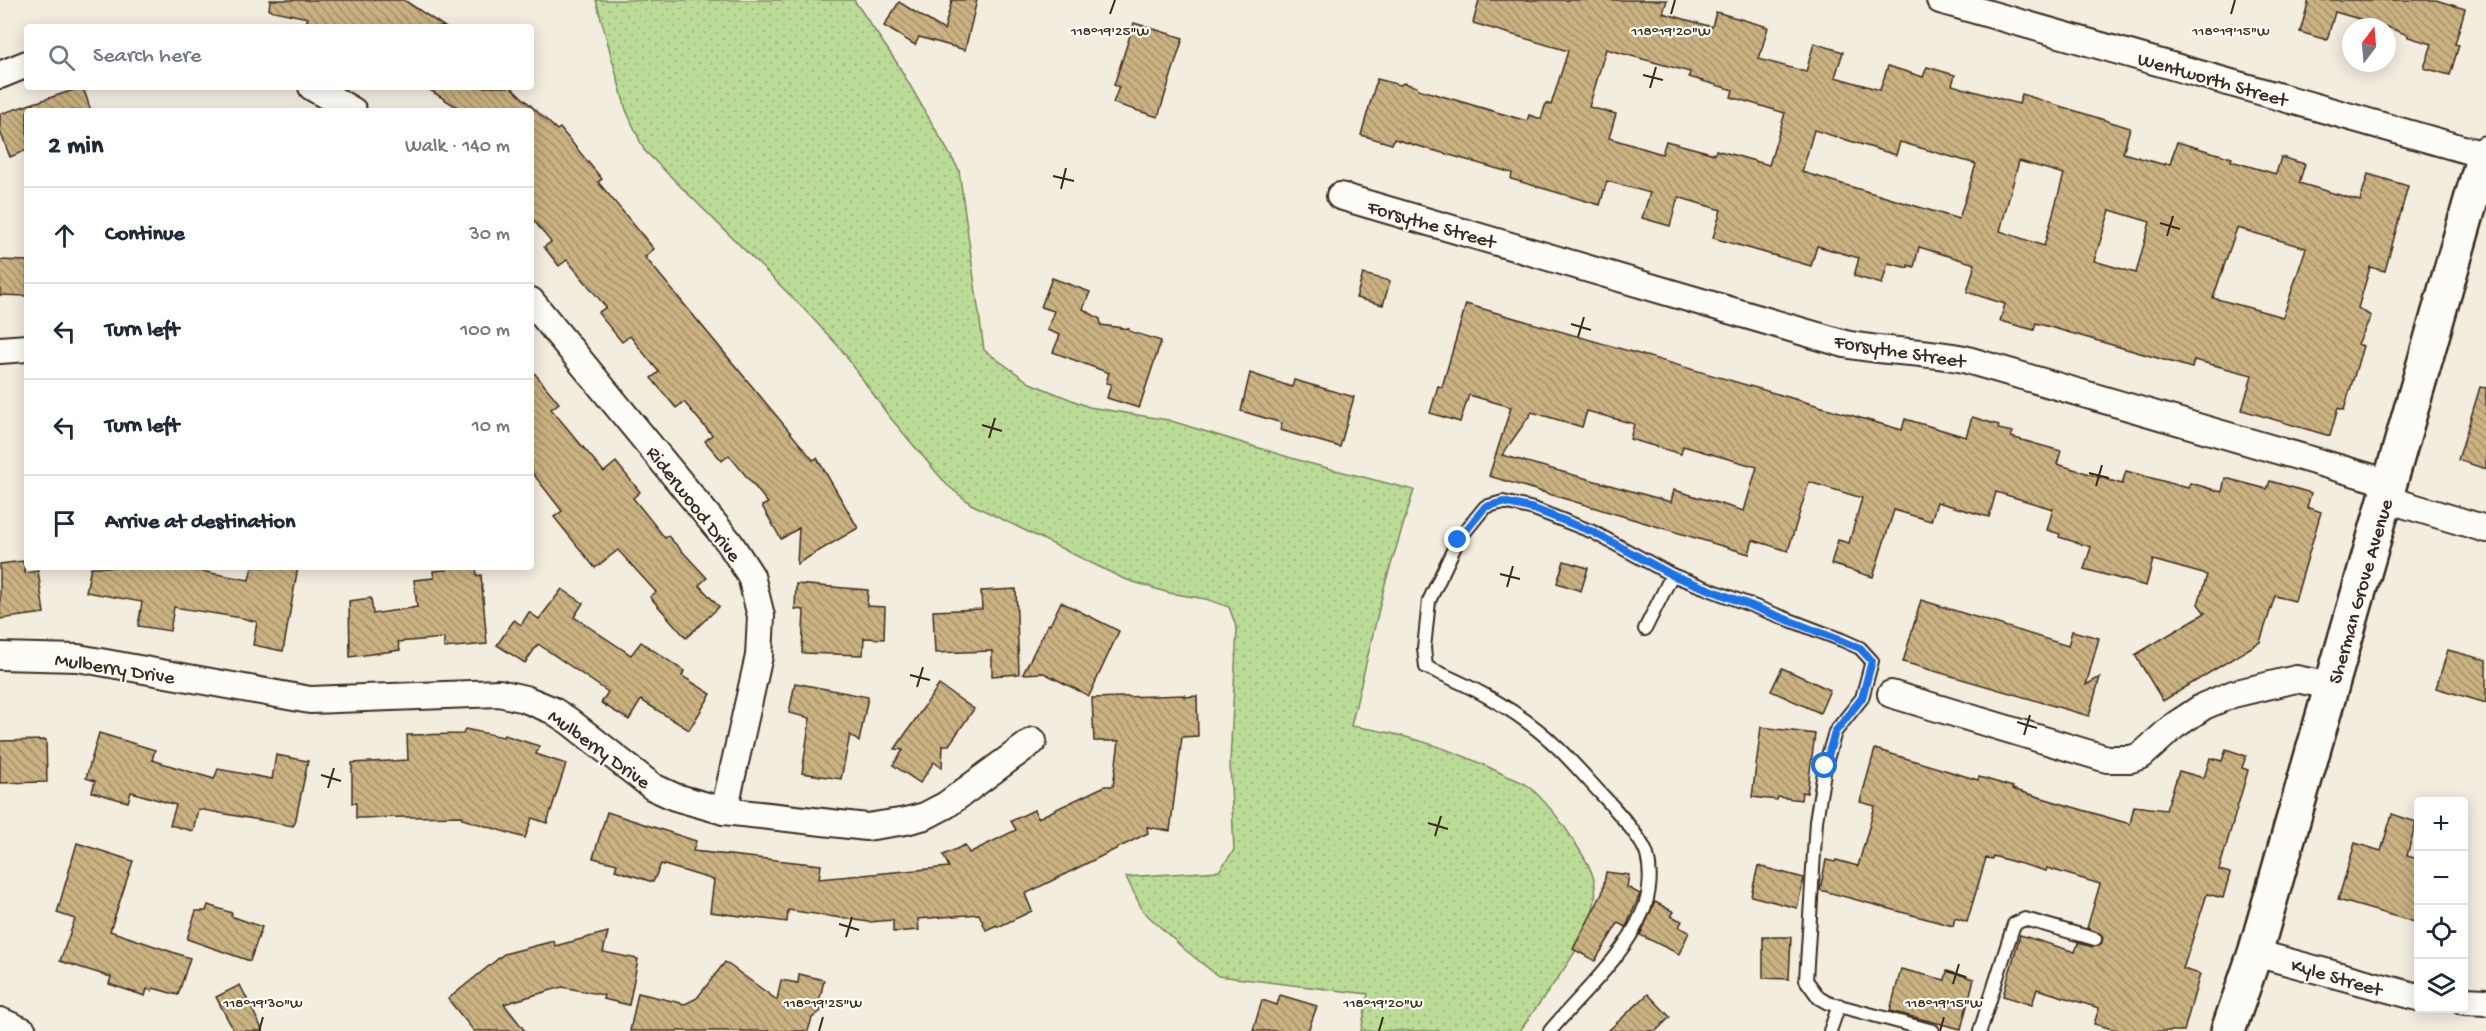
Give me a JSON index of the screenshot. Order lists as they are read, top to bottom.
{
  "streets": {
    "street": [
      "Wentworth Street",
      "Forsythe Street",
      "Riderwood Drive",
      "Sherman Grove Avenue",
      "Mulberry Drive",
      "Kyle Street"
    ]
  },
  "crossings": [
    ["Wentworth Street", "Sherman Grove Avenue"],
    ["Forsythe Street", "Sherman Grove Avenue"],
    ["Riderwood Drive", "Mulberry Drive"],
    ["Sherman Grove Avenue", "Kyle Street"]
  ],
  "north": "top",
  "page": {
    "search": "Search here",
    "heading": ["2 min", "Walk · 140 m"],
    "list": [
      ["Continue", "30 m"],
      ["Turn left", "100 m"],
      ["Turn left", "10 m"],
      "Arrive at destination"
    ],
    "map_buttons": ["+", "−"]
  },
  "coordinates": [
    "118°19'25\"W",
    "118°19'20\"W",
    "118°19'15\"W",
    "118°19'30\"W"
  ]
}
